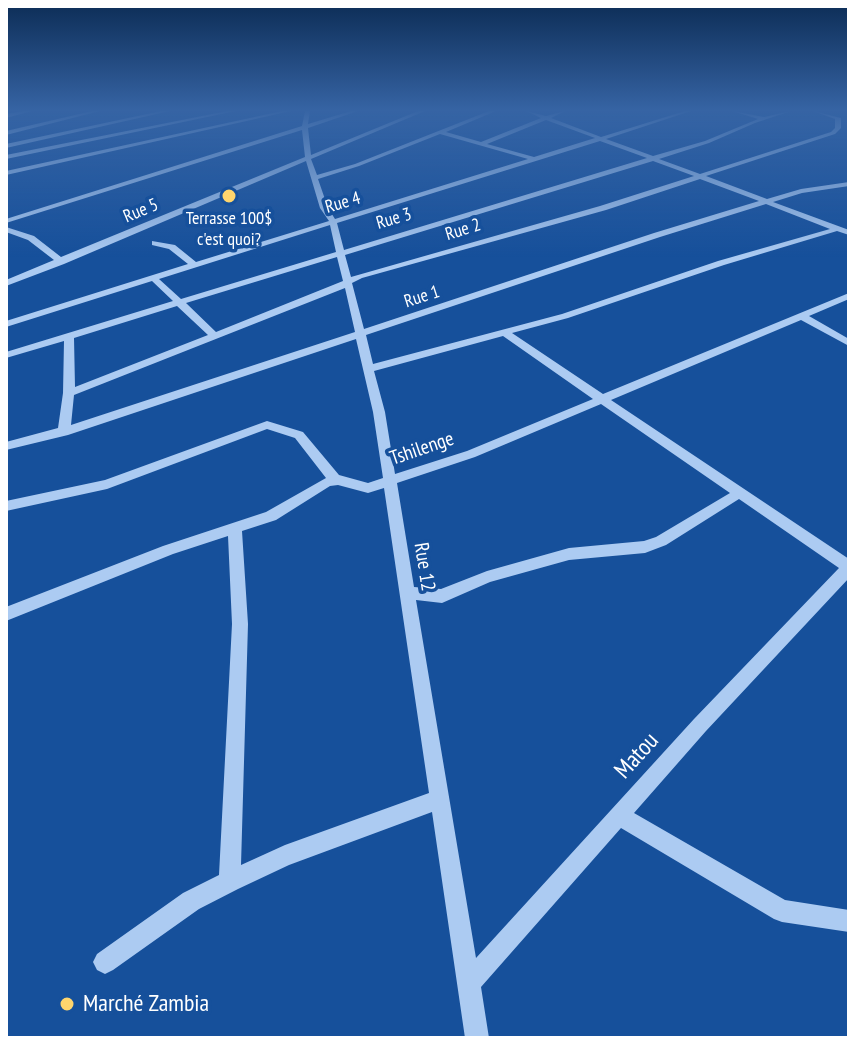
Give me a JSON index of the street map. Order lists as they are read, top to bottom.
{
  "streets": {
    "street": [
      "Rue 4",
      "Rue 5",
      "Rue 3",
      "Rue 2",
      "Rue 1",
      "Tshilenge",
      "Rue 12",
      "Matou"
    ]
  },
  "crossings": [
    ["Rue 4", "Rue 12"],
    ["Rue 3", "Rue 12"],
    ["Rue 2", "Rue 12"],
    ["Rue 1", "Rue 12"],
    ["Tshilenge", "Rue 12"],
    ["Rue 12", "Matou"]
  ],
  "places": ["Terrasse 100$ c'est quoi?", "Marché Zambia"]
}
